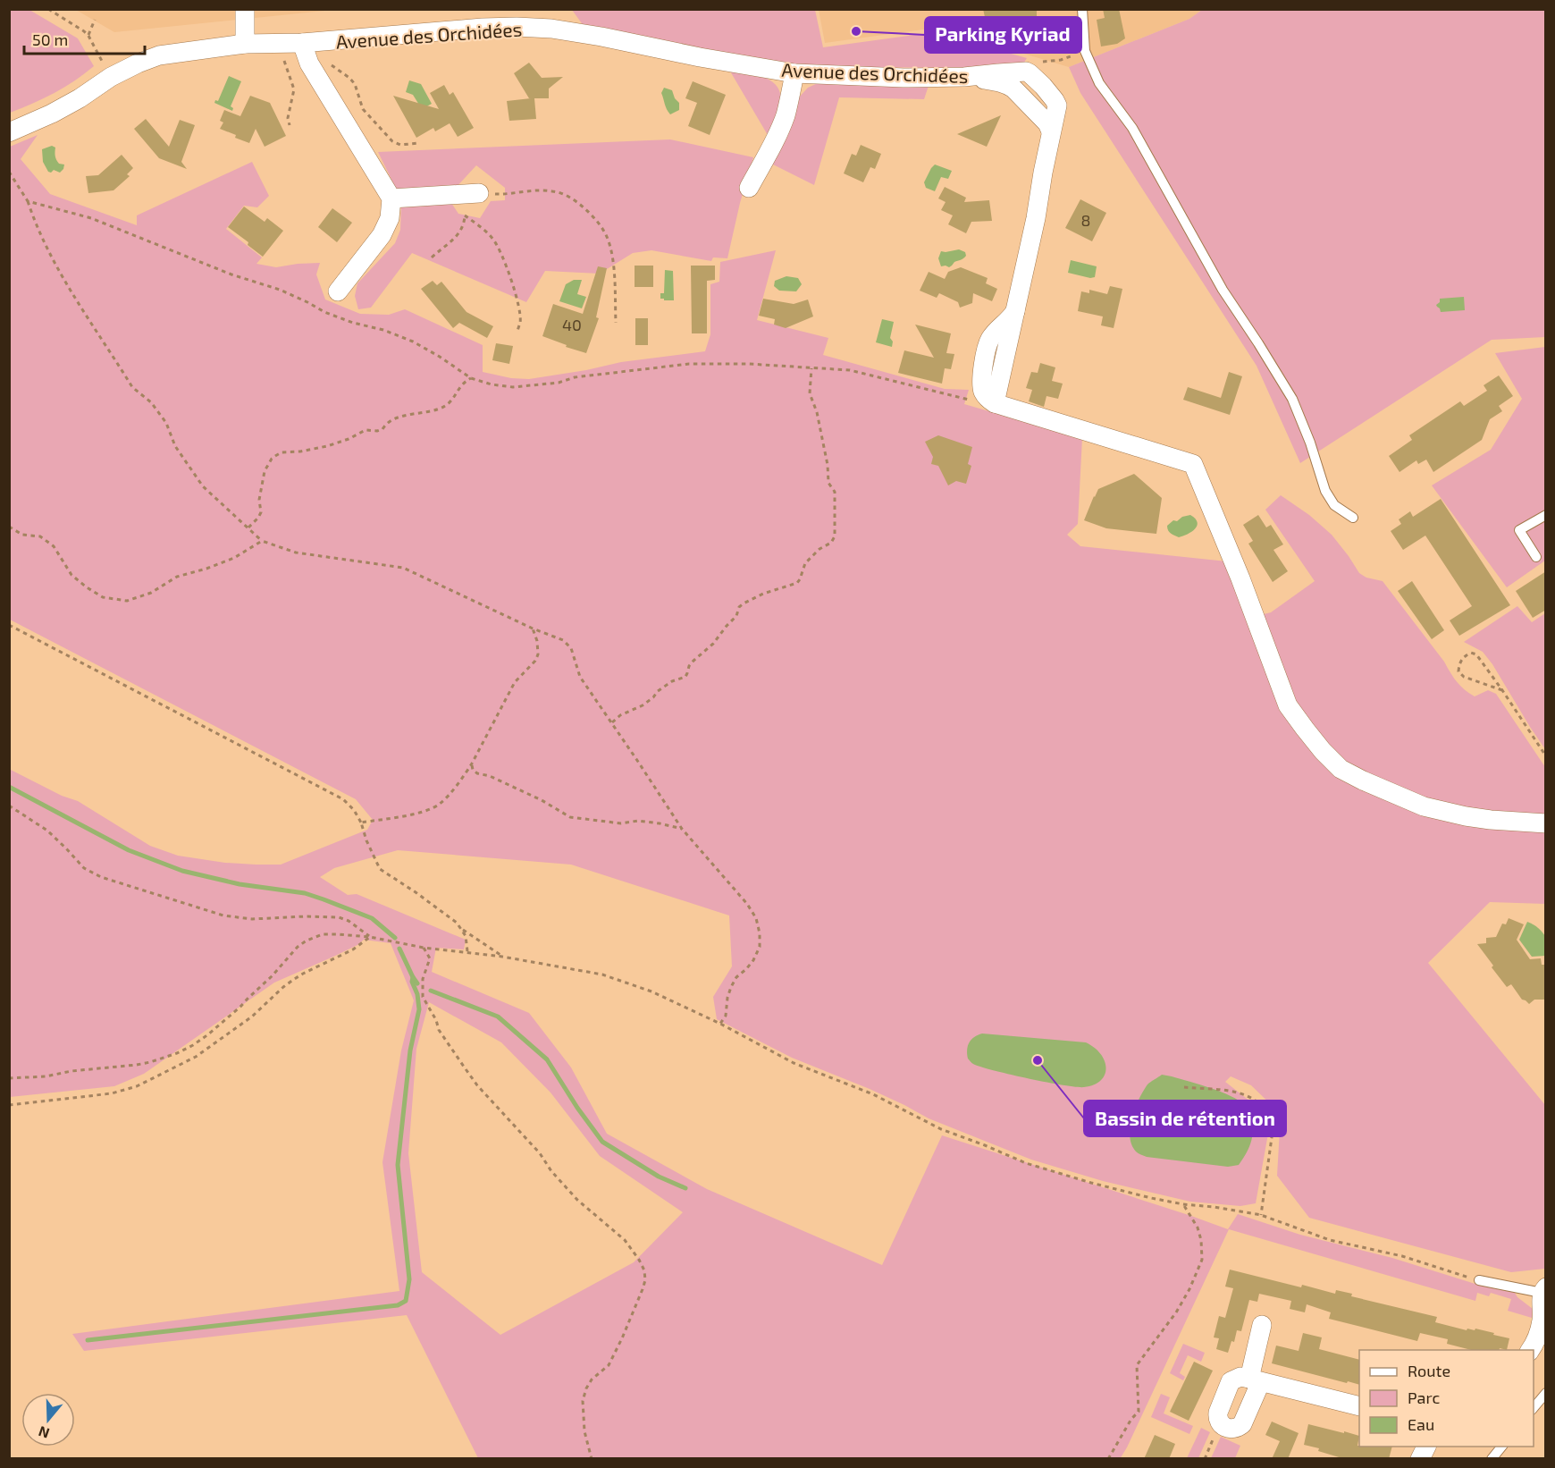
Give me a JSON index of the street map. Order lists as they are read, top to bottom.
{
  "streets": {
    "street": ["Avenue des Orchidées"]
  },
  "places": ["Parking Kyriad", "Bassin de rétention"],
  "house_numbers": ["8", "40"],
  "legend": ["Route", "Parc", "Eau"],
  "scale_bar": "50 m",
  "north": "bottom"
}
